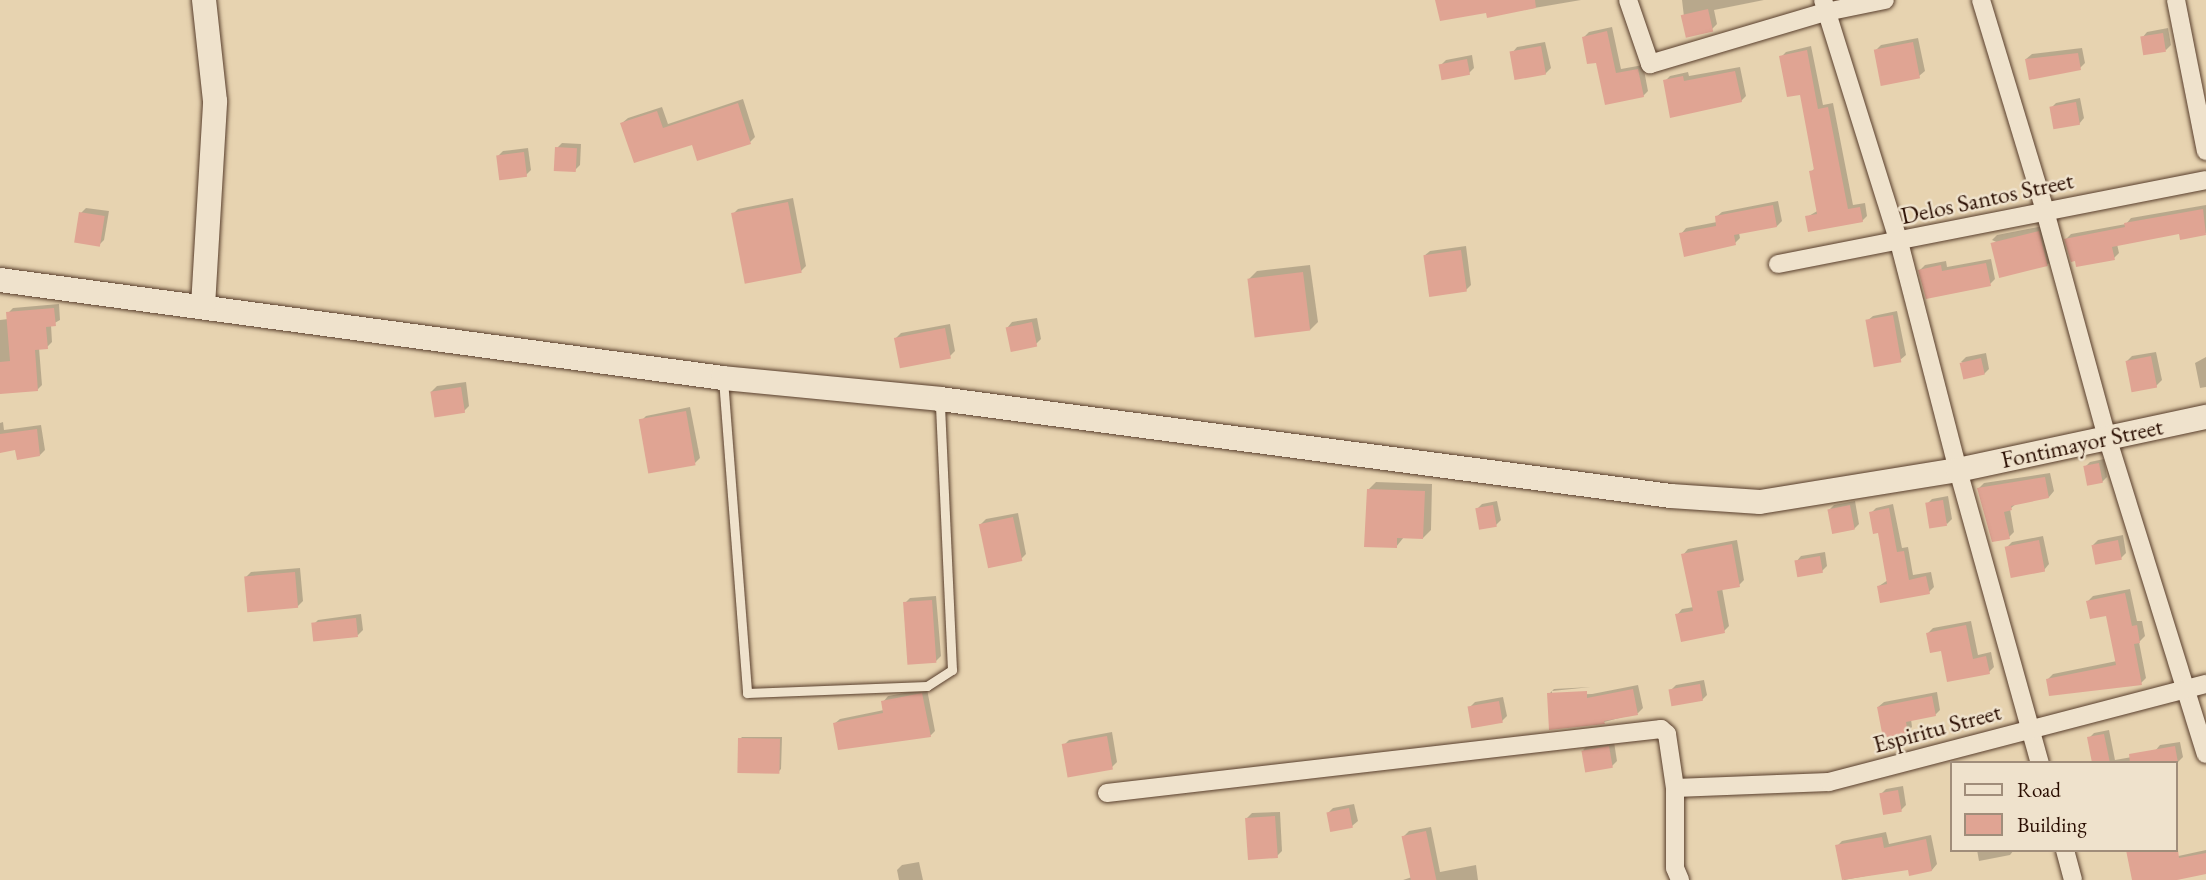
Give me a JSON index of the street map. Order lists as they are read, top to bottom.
{
  "streets": {
    "street": ["Delos Santos Street", "Fontimayor Street", "Espiritu Street"]
  },
  "legend": ["Road", "Building"]
}
